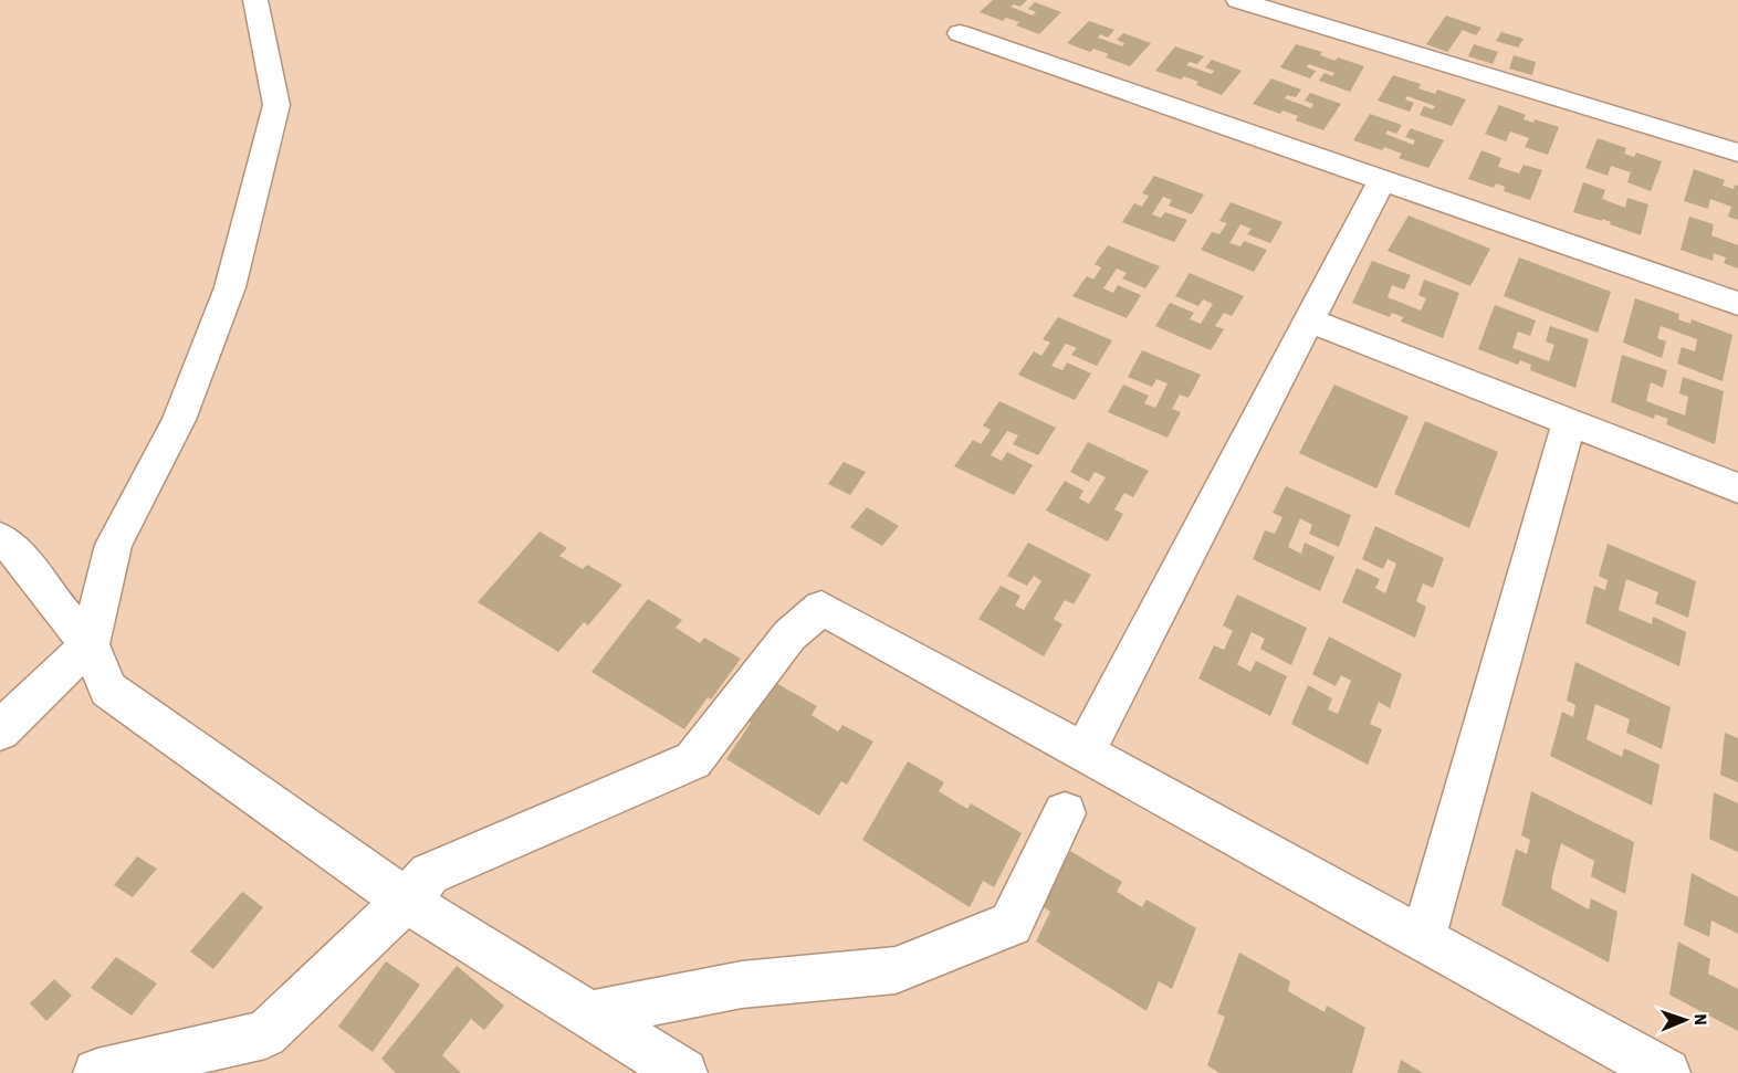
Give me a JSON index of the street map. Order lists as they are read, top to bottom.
{
  "north": "right"
}
